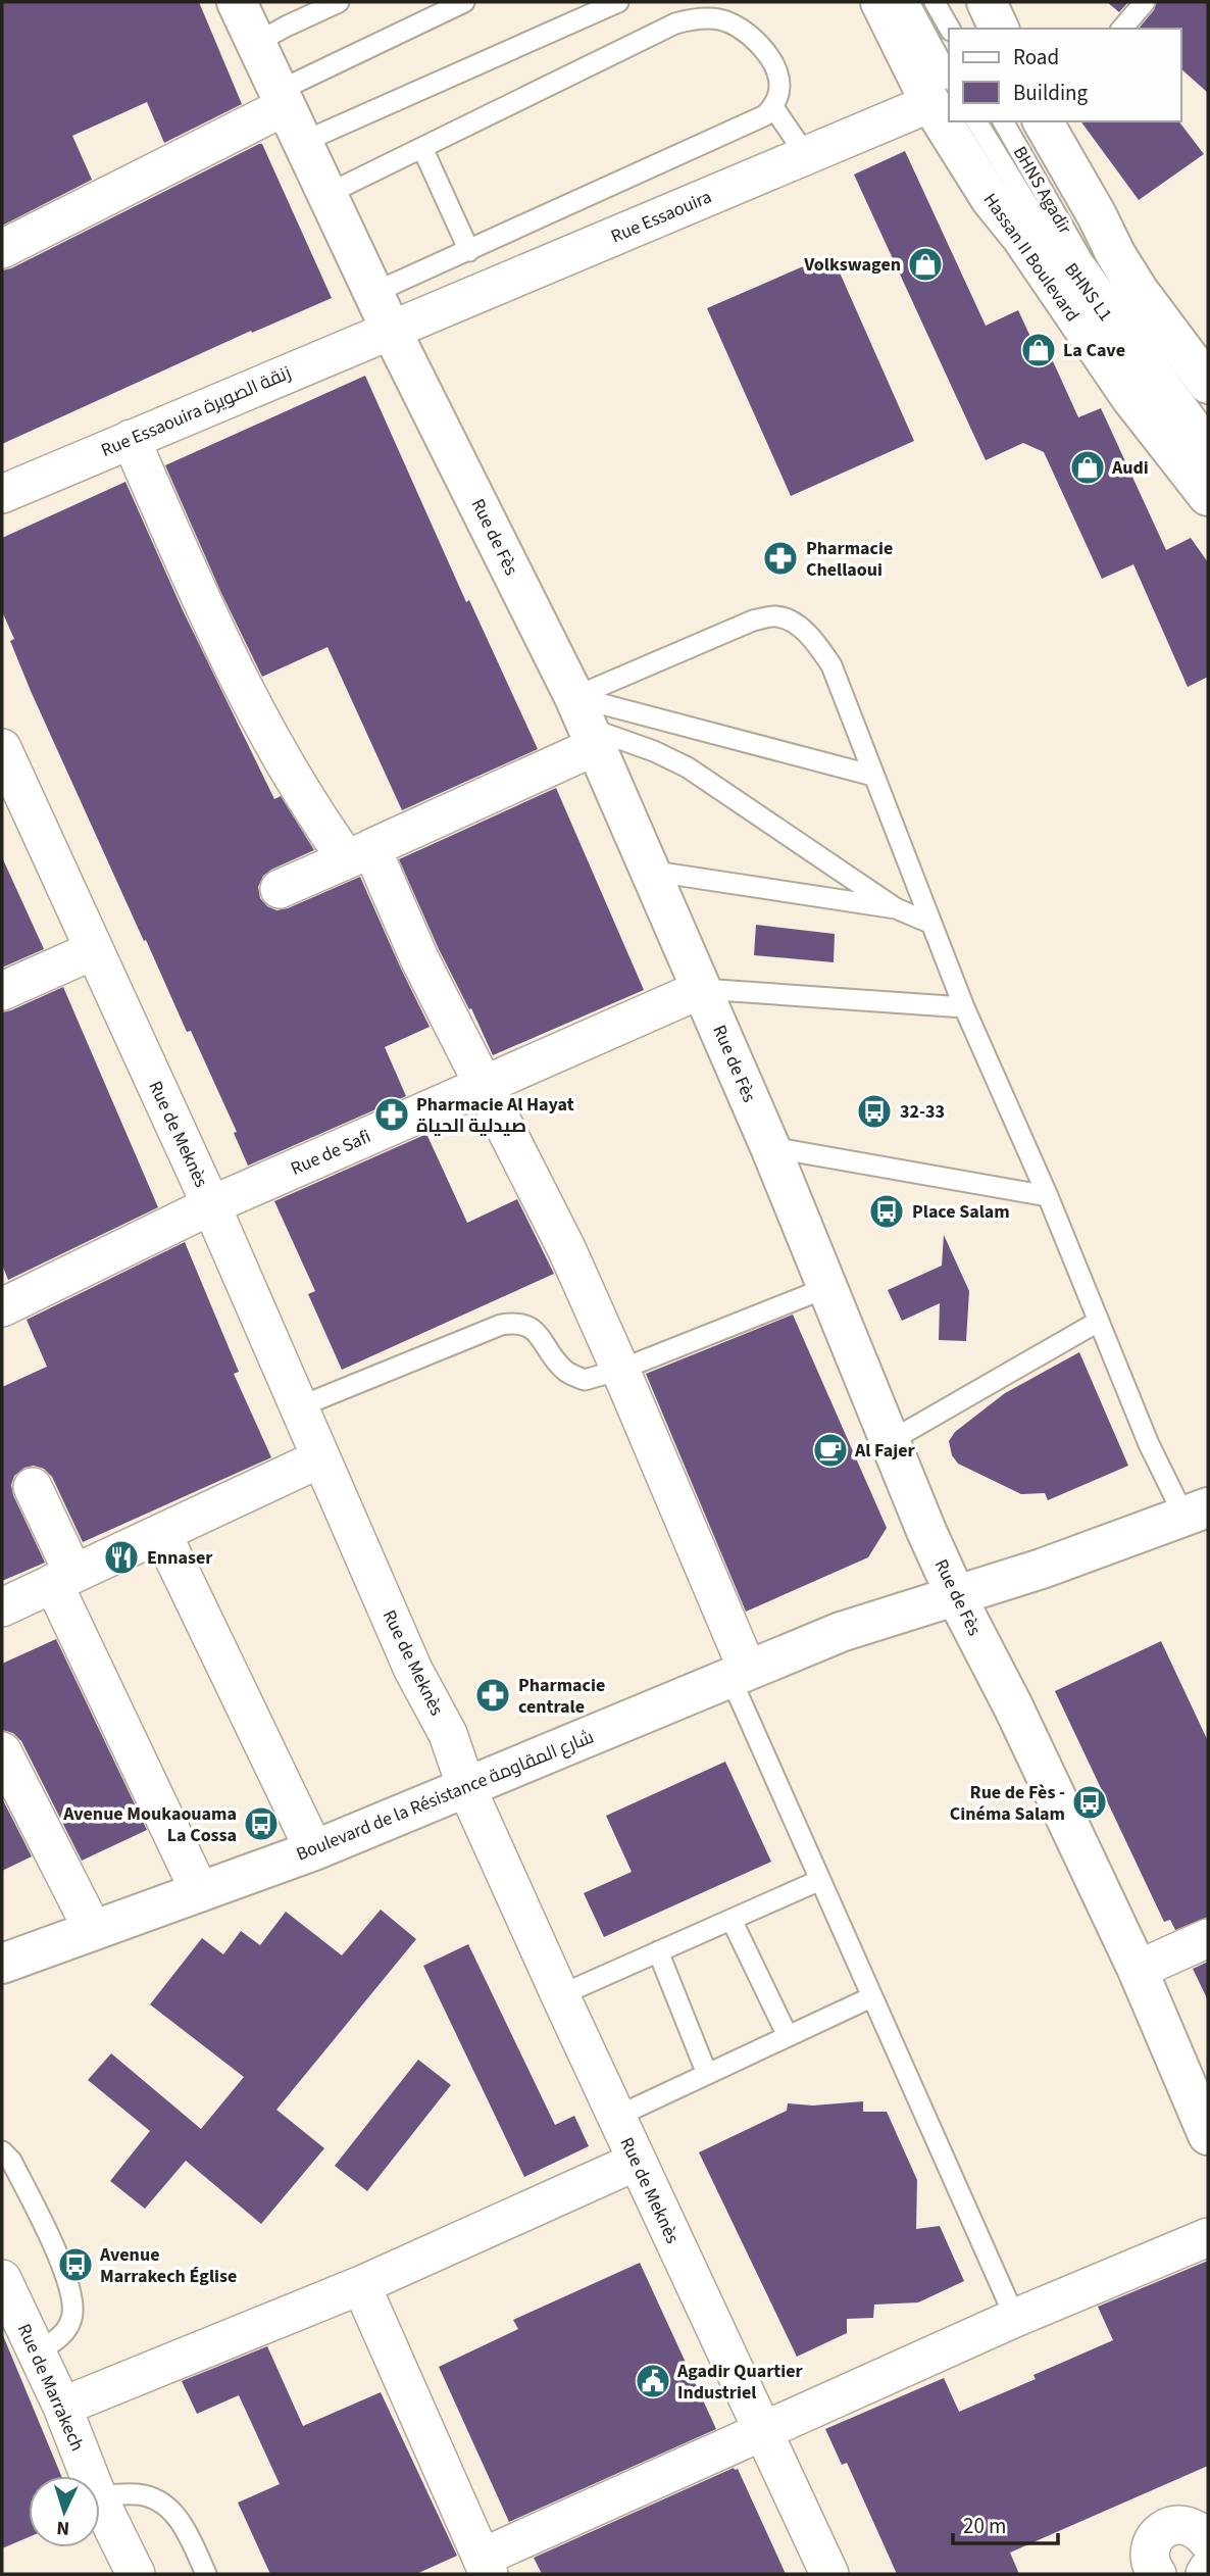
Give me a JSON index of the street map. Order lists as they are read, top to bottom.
{
  "streets": {
    "street": [
      "Rue Essaouira",
      "Hassan II Boulevard",
      "Rue Essaouira زنقة الصويرة",
      "Rue de Fès",
      "Rue de Meknès",
      "Rue de Safi",
      "Boulevard de la Résistance شارع المقاومة",
      "Rue de Marrakech"
    ],
    "lane": ["BHNS Agadir", "BHNS L1"]
  },
  "crossings": [
    ["Rue Essaouira", "Hassan II Boulevard"],
    ["Rue Essaouira", "Rue Essaouira زنقة الصويرة"],
    ["Rue Essaouira", "Rue de Fès"],
    ["Rue Essaouira زنقة الصويرة", "Rue de Fès"],
    ["Rue de Fès", "Rue de Safi"],
    ["Rue de Fès", "Boulevard de la Résistance شارع المقاومة"],
    ["Rue de Meknès", "Rue de Safi"],
    ["Rue de Meknès", "Boulevard de la Résistance شارع المقاومة"]
  ],
  "places": {
    "shop": ["Volkswagen", "La Cave", "Audi"],
    "pharmacy": ["Pharmacie Chellaoui", "Pharmacie Al Hayat صيدلية الحياة", "Pharmacie centrale"],
    "bus stop": [
      "32-33",
      "Place Salam",
      "Rue de Fès - Cinéma Salam",
      "Avenue Moukaouama La Cossa",
      "Avenue Marrakech Église"
    ],
    "cafe": ["Al Fajer"],
    "restaurant": ["Ennaser"],
    "public building": ["Agadir Quartier Industriel"]
  },
  "legend": ["Road", "Building"],
  "scale_bar": "20 m",
  "north": "bottom"
}
